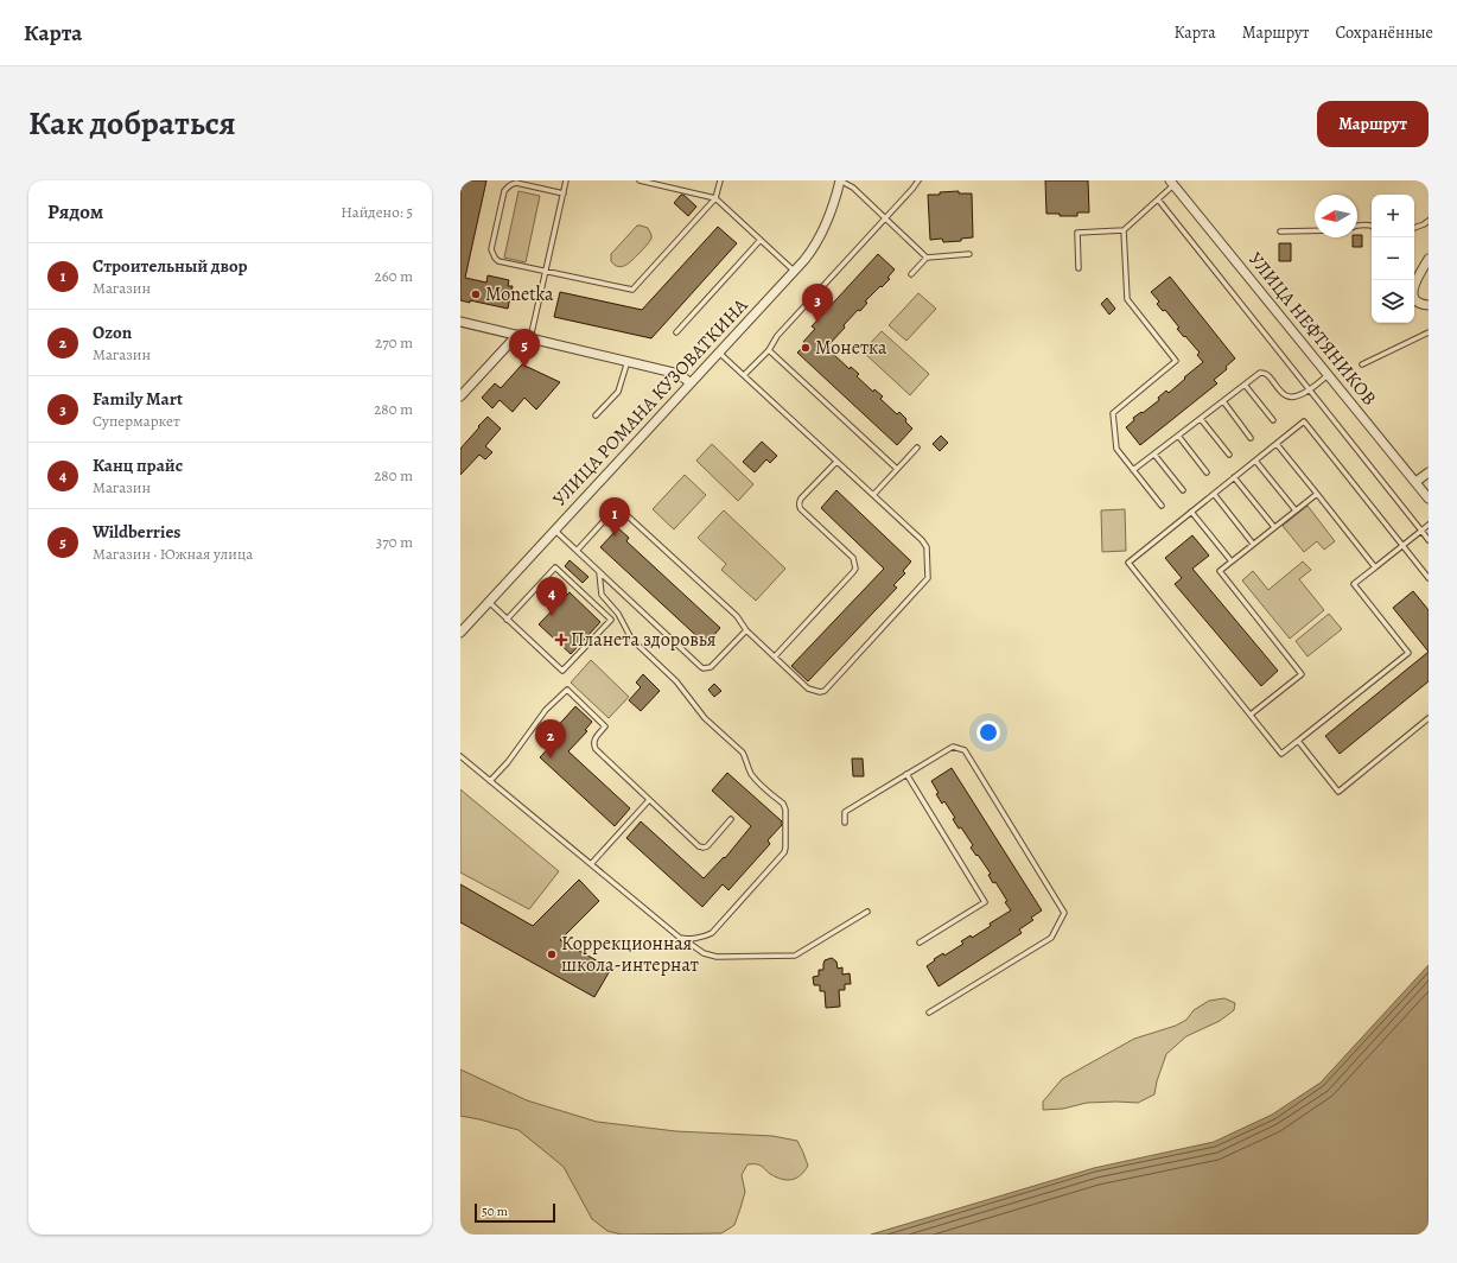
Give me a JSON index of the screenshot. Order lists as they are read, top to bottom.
{
  "streets": {
    "street": ["УЛИЦА НЕФТЯНИКОВ", "УЛИЦА РОМАНА КУЗОВАТКИНА"]
  },
  "places": {
    "other": ["Monetka", "Монетка", "Коррекционная школа-интернат"],
    "health": ["Планета здоровья"]
  },
  "scale_bar": "50 m",
  "north": "left",
  "page": {
    "header": "Карта",
    "nav": ["Карта", "Маршрут", "Сохранённые"],
    "title": "Как добраться",
    "buttons": "Маршрут",
    "heading": ["Рядом", "Найдено: 5"],
    "map_buttons": ["+", "−"],
    "list": [
      {
        "mark": "1",
        "name": "Строительный двор",
        "note": "Магазин",
        "value": "260 m"
      },
      {
        "mark": "2",
        "name": "Ozon",
        "note": "Магазин",
        "value": "270 m"
      },
      {
        "mark": "3",
        "name": "Family Mart",
        "note": "Супермаркет",
        "value": "280 m"
      },
      {
        "mark": "4",
        "name": "Канц прайс",
        "note": "Магазин",
        "value": "280 m"
      },
      {
        "mark": "5",
        "name": "Wildberries",
        "note": "Магазин · Южная улица",
        "value": "370 m"
      }
    ],
    "pins": [
      "3",
      "5",
      "1",
      "4",
      "2"
    ],
    "scale": "50 m"
  }
}
